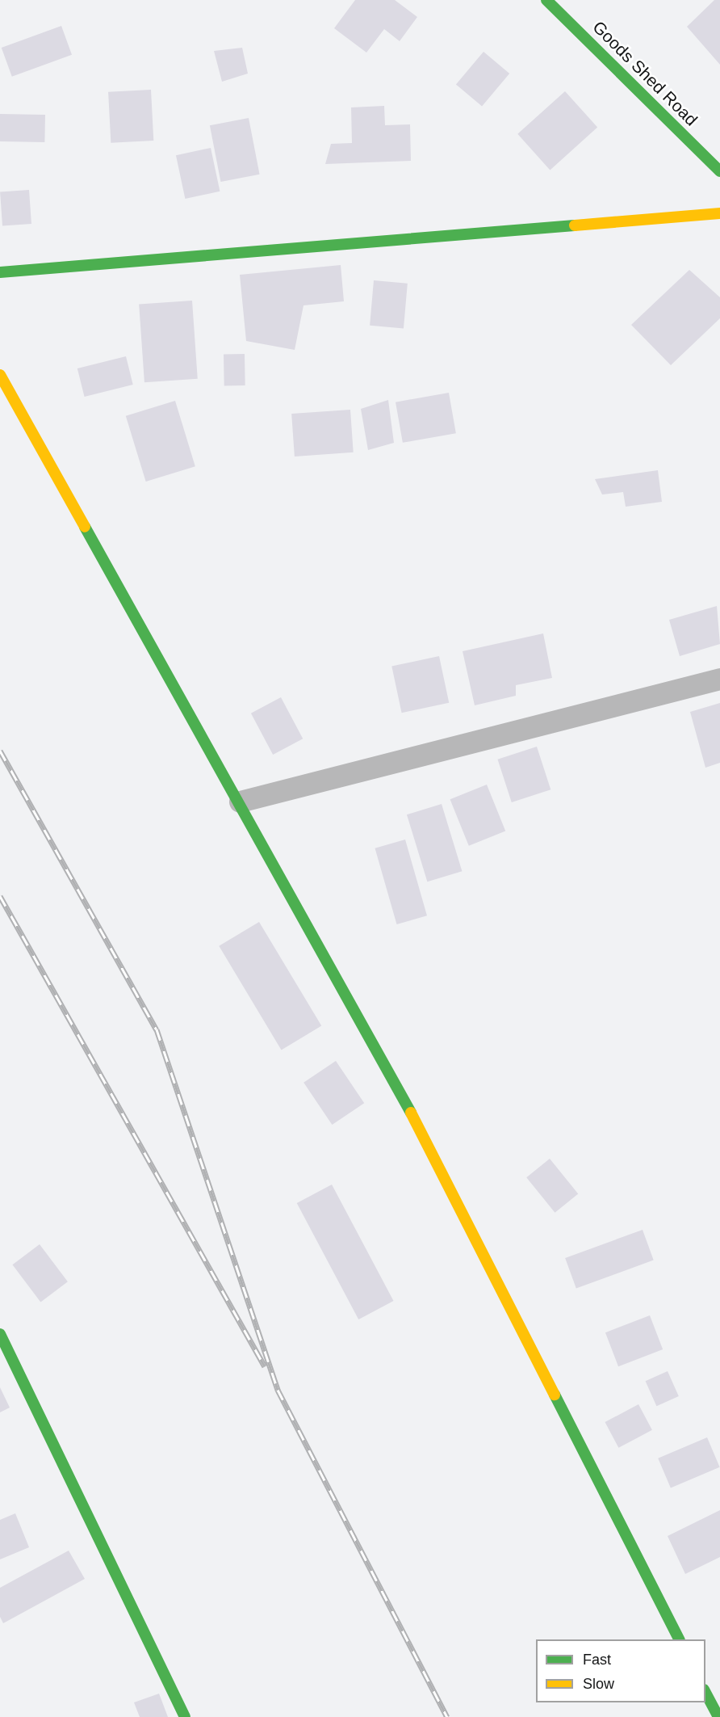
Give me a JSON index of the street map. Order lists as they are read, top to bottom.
{
  "streets": {
    "street": ["Goods Shed Road"]
  },
  "legend": ["Fast", "Slow"]
}
